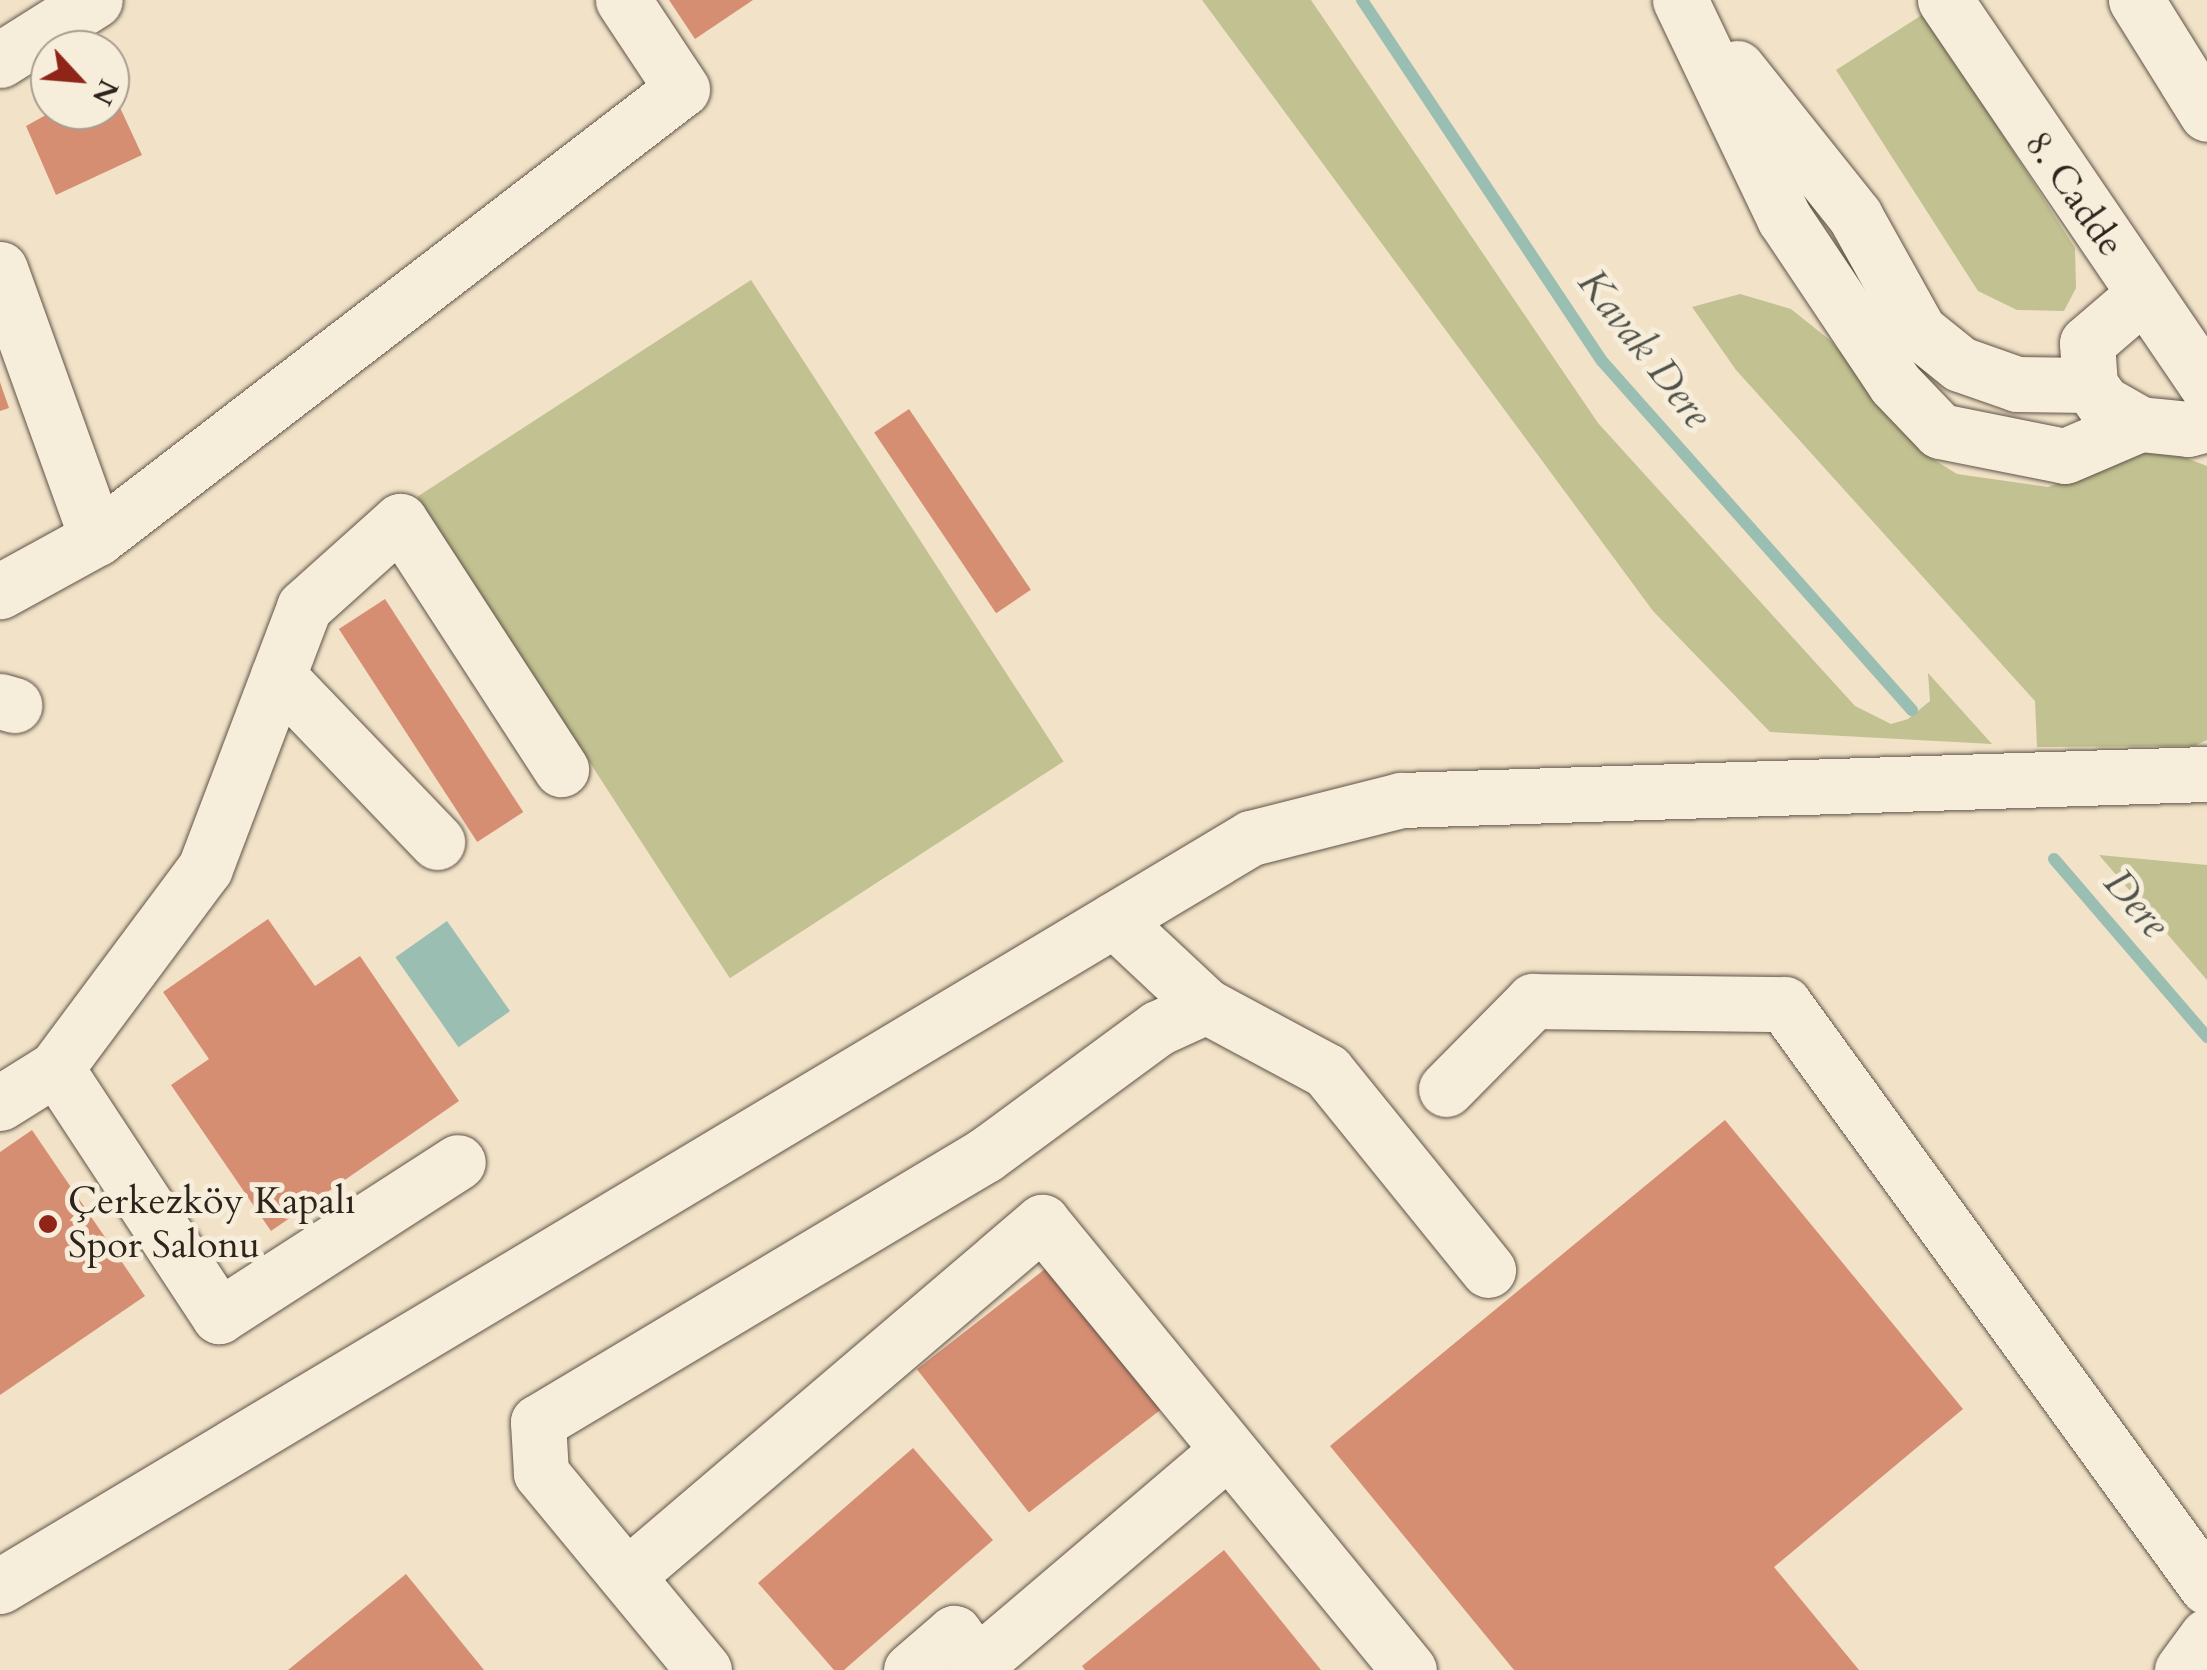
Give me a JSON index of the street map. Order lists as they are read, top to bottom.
{
  "streets": {
    "street": ["8. Cadde"]
  },
  "water": ["Kavak Dere", "Dere"],
  "places": ["Çerkezköy Kapalı Spor Salonu"],
  "north": "bottom right"
}
